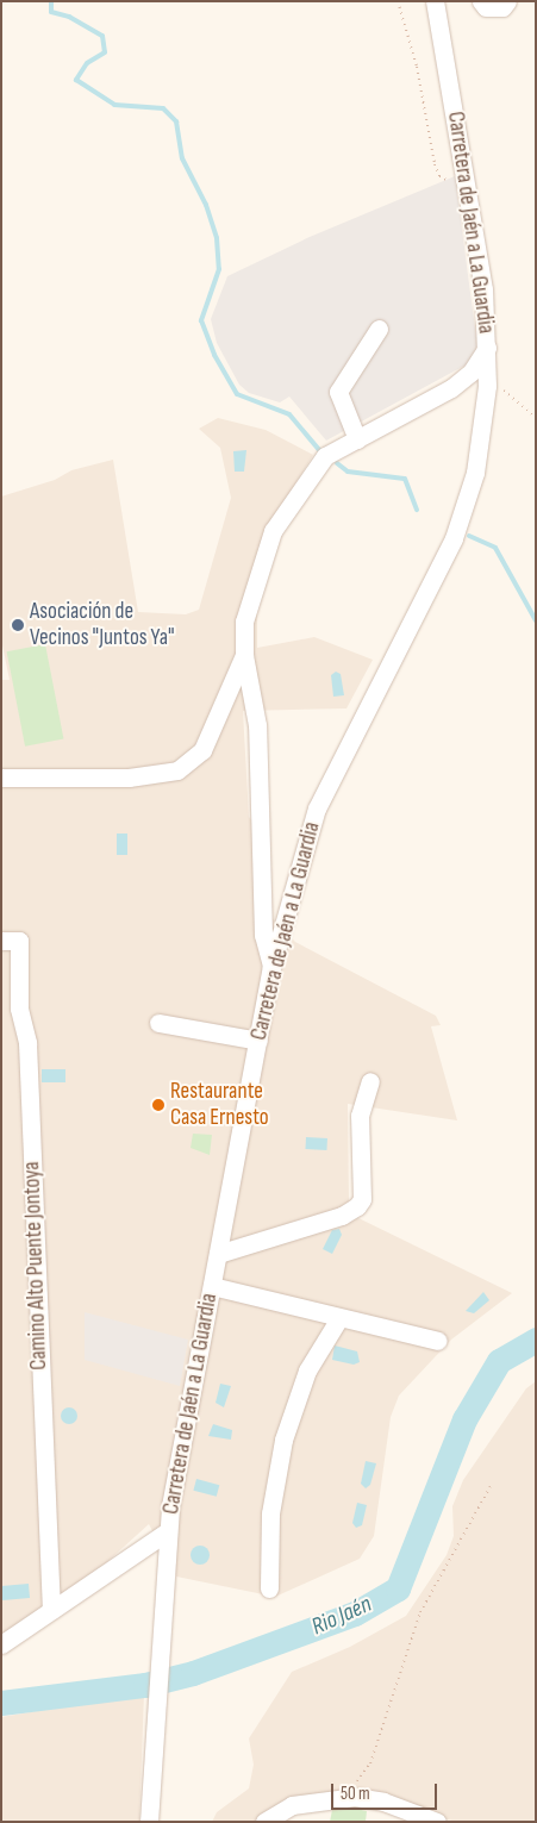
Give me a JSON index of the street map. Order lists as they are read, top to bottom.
{
  "streets": {
    "street": ["Carretera de Jaén a La Guardia", "Camino Alto Puente Jontoya"]
  },
  "water": ["Rio Jaén"],
  "places": ["Asociación de Vecinos \"Juntos Ya\"", "Restaurante Casa Ernesto"],
  "scale_bar": "50 m"
}
